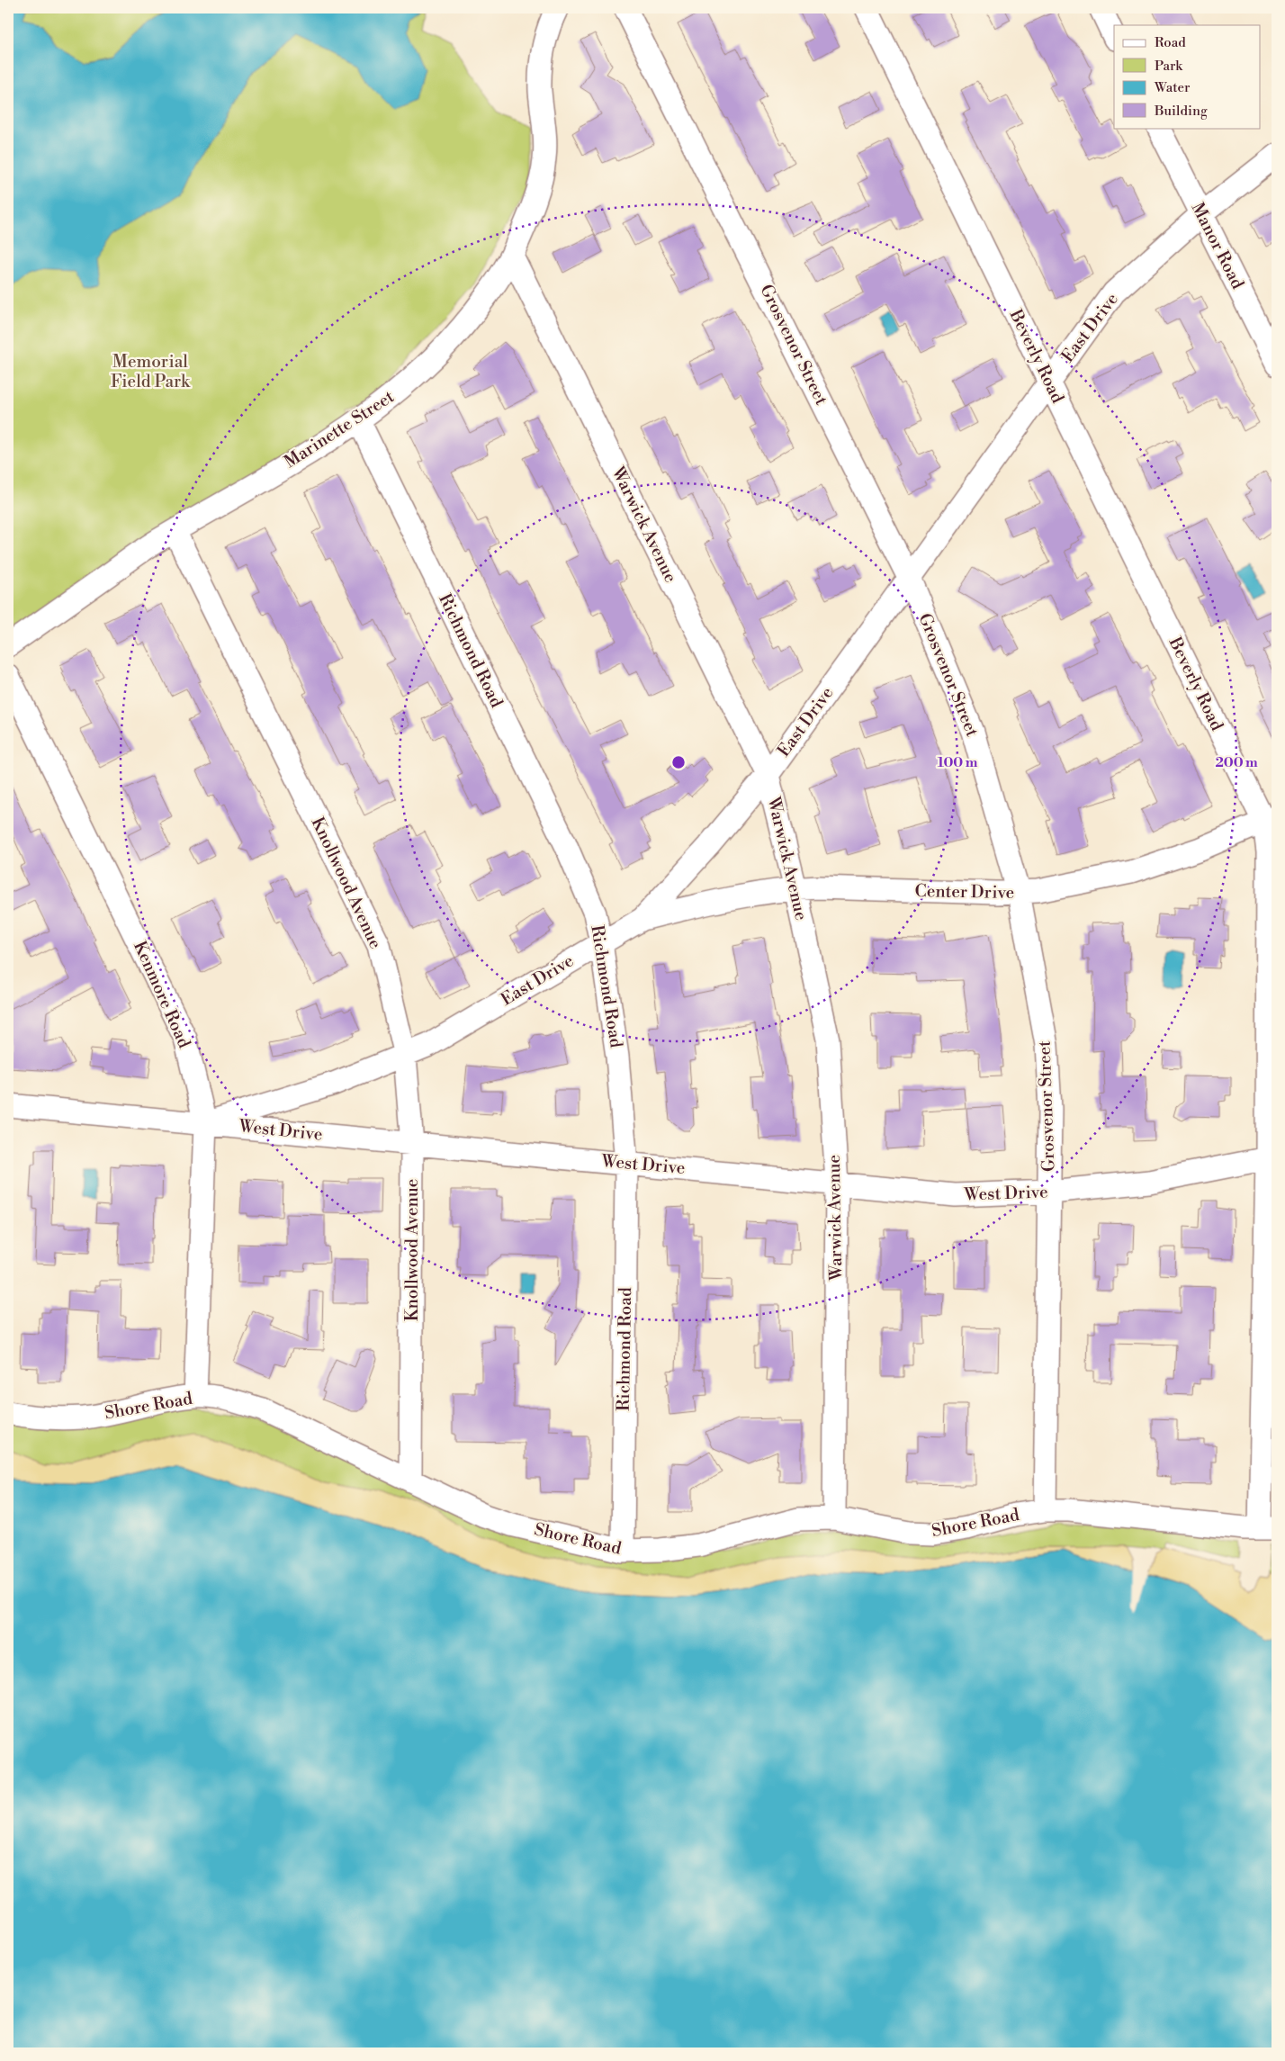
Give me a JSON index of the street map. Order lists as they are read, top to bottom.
{
  "streets": {
    "street": [
      "Manor Road",
      "East Drive",
      "Grosvenor Street",
      "Beverly Road",
      "Marinette Street",
      "Warwick Avenue",
      "Richmond Road",
      "Knollwood Avenue",
      "Center Drive",
      "Kenmore Road",
      "West Drive",
      "Shore Road"
    ]
  },
  "crossings": [
    ["Manor Road", "East Drive"],
    ["East Drive", "Grosvenor Street"],
    ["East Drive", "Beverly Road"],
    ["East Drive", "Warwick Avenue"],
    ["East Drive", "Richmond Road"],
    ["East Drive", "Knollwood Avenue"],
    ["East Drive", "Center Drive"],
    ["East Drive", "Kenmore Road"],
    ["East Drive", "West Drive"],
    ["Grosvenor Street", "Center Drive"],
    ["Grosvenor Street", "West Drive"],
    ["Grosvenor Street", "Shore Road"],
    ["Beverly Road", "Center Drive"],
    ["Beverly Road", "West Drive"],
    ["Beverly Road", "Shore Road"],
    ["Marinette Street", "Warwick Avenue"],
    ["Marinette Street", "Richmond Road"],
    ["Marinette Street", "Knollwood Avenue"],
    ["Warwick Avenue", "Center Drive"],
    ["Warwick Avenue", "West Drive"],
    ["Warwick Avenue", "Shore Road"],
    ["Richmond Road", "West Drive"],
    ["Richmond Road", "Shore Road"],
    ["Knollwood Avenue", "West Drive"],
    ["Knollwood Avenue", "Shore Road"],
    ["Kenmore Road", "West Drive"],
    ["Kenmore Road", "Shore Road"]
  ],
  "parks": ["Memorial Field Park"],
  "legend": [
    "Road",
    "Park",
    "Water",
    "Building"
  ],
  "rings": ["100 m", "200 m"]
}
